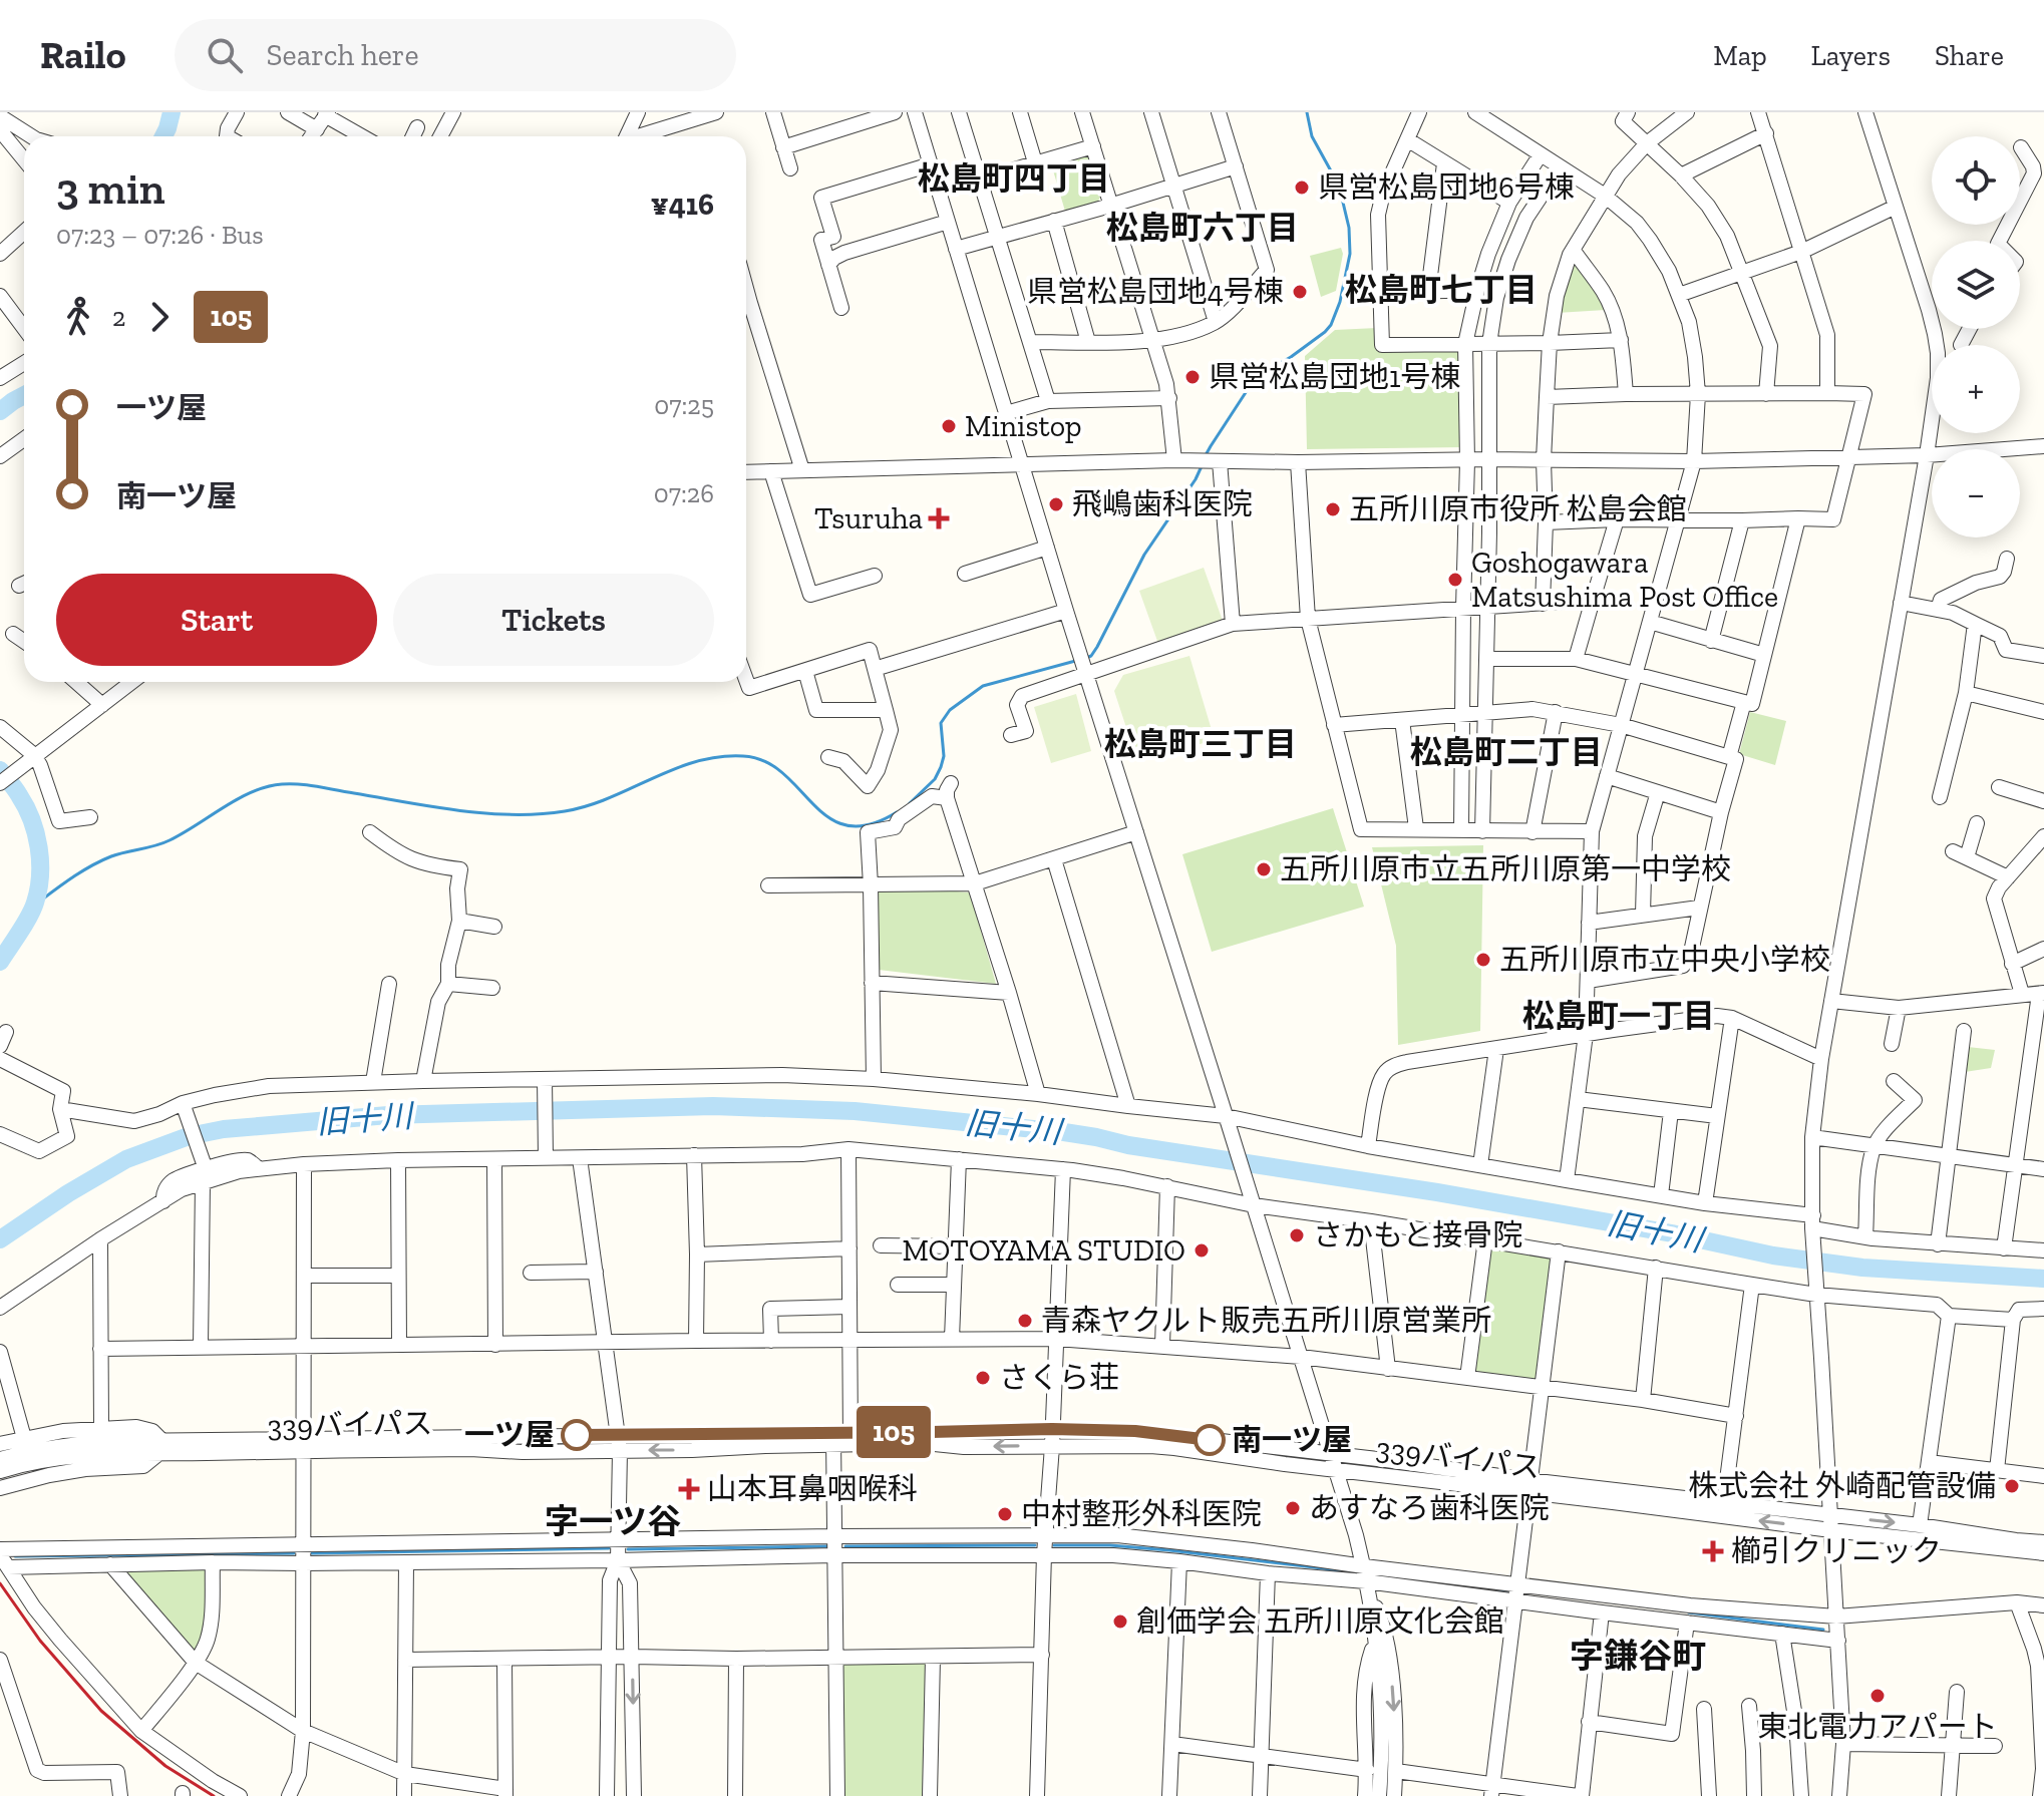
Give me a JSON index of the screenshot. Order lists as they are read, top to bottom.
{
  "streets": {
    "street": ["339バイパス"]
  },
  "districts": [
    "松島町四丁目",
    "松島町六丁目",
    "松島町七丁目",
    "松島町三丁目",
    "松島町二丁目",
    "松島町一丁目",
    "字一ツ谷",
    "字鎌谷町"
  ],
  "water": ["旧十川"],
  "places": {
    "other": [
      "県営松島団地6号棟",
      "県営松島団地4号棟",
      "県営松島団地1号棟",
      "Ministop",
      "飛嶋歯科医院",
      "五所川原市役所 松島会館",
      "Goshogawara Matsushima Post Office",
      "五所川原市立五所川原第一中学校",
      "五所川原市立中央小学校",
      "さかもと接骨院",
      "MOTOYAMA STUDIO",
      "青森ヤクルト販売五所川原営業所",
      "さくら荘",
      "一ツ屋",
      "南一ツ屋",
      "株式会社 外崎配管設備",
      "あすなろ歯科医院",
      "中村整形外科医院",
      "創価学会 五所川原文化会館",
      "東北電力アパート"
    ],
    "health": ["Tsuruha", "山本耳鼻咽喉科", "櫛引クリニック"]
  },
  "lines": ["bus line 105"],
  "page": {
    "header": "Railo",
    "search": "Search here",
    "nav": ["Map", "Layers", "Share"],
    "on_map": "105",
    "map_buttons": ["+", "−"],
    "heading": ["3 min", "07:23 – 07:26 · Bus", "¥416"],
    "legs": ["2", "105"],
    "list": [
      {
        "name": "一ツ屋",
        "value": "07:25"
      },
      {
        "name": "南一ツ屋",
        "value": "07:26"
      }
    ],
    "buttons": ["Start", "Tickets"]
  }
}
